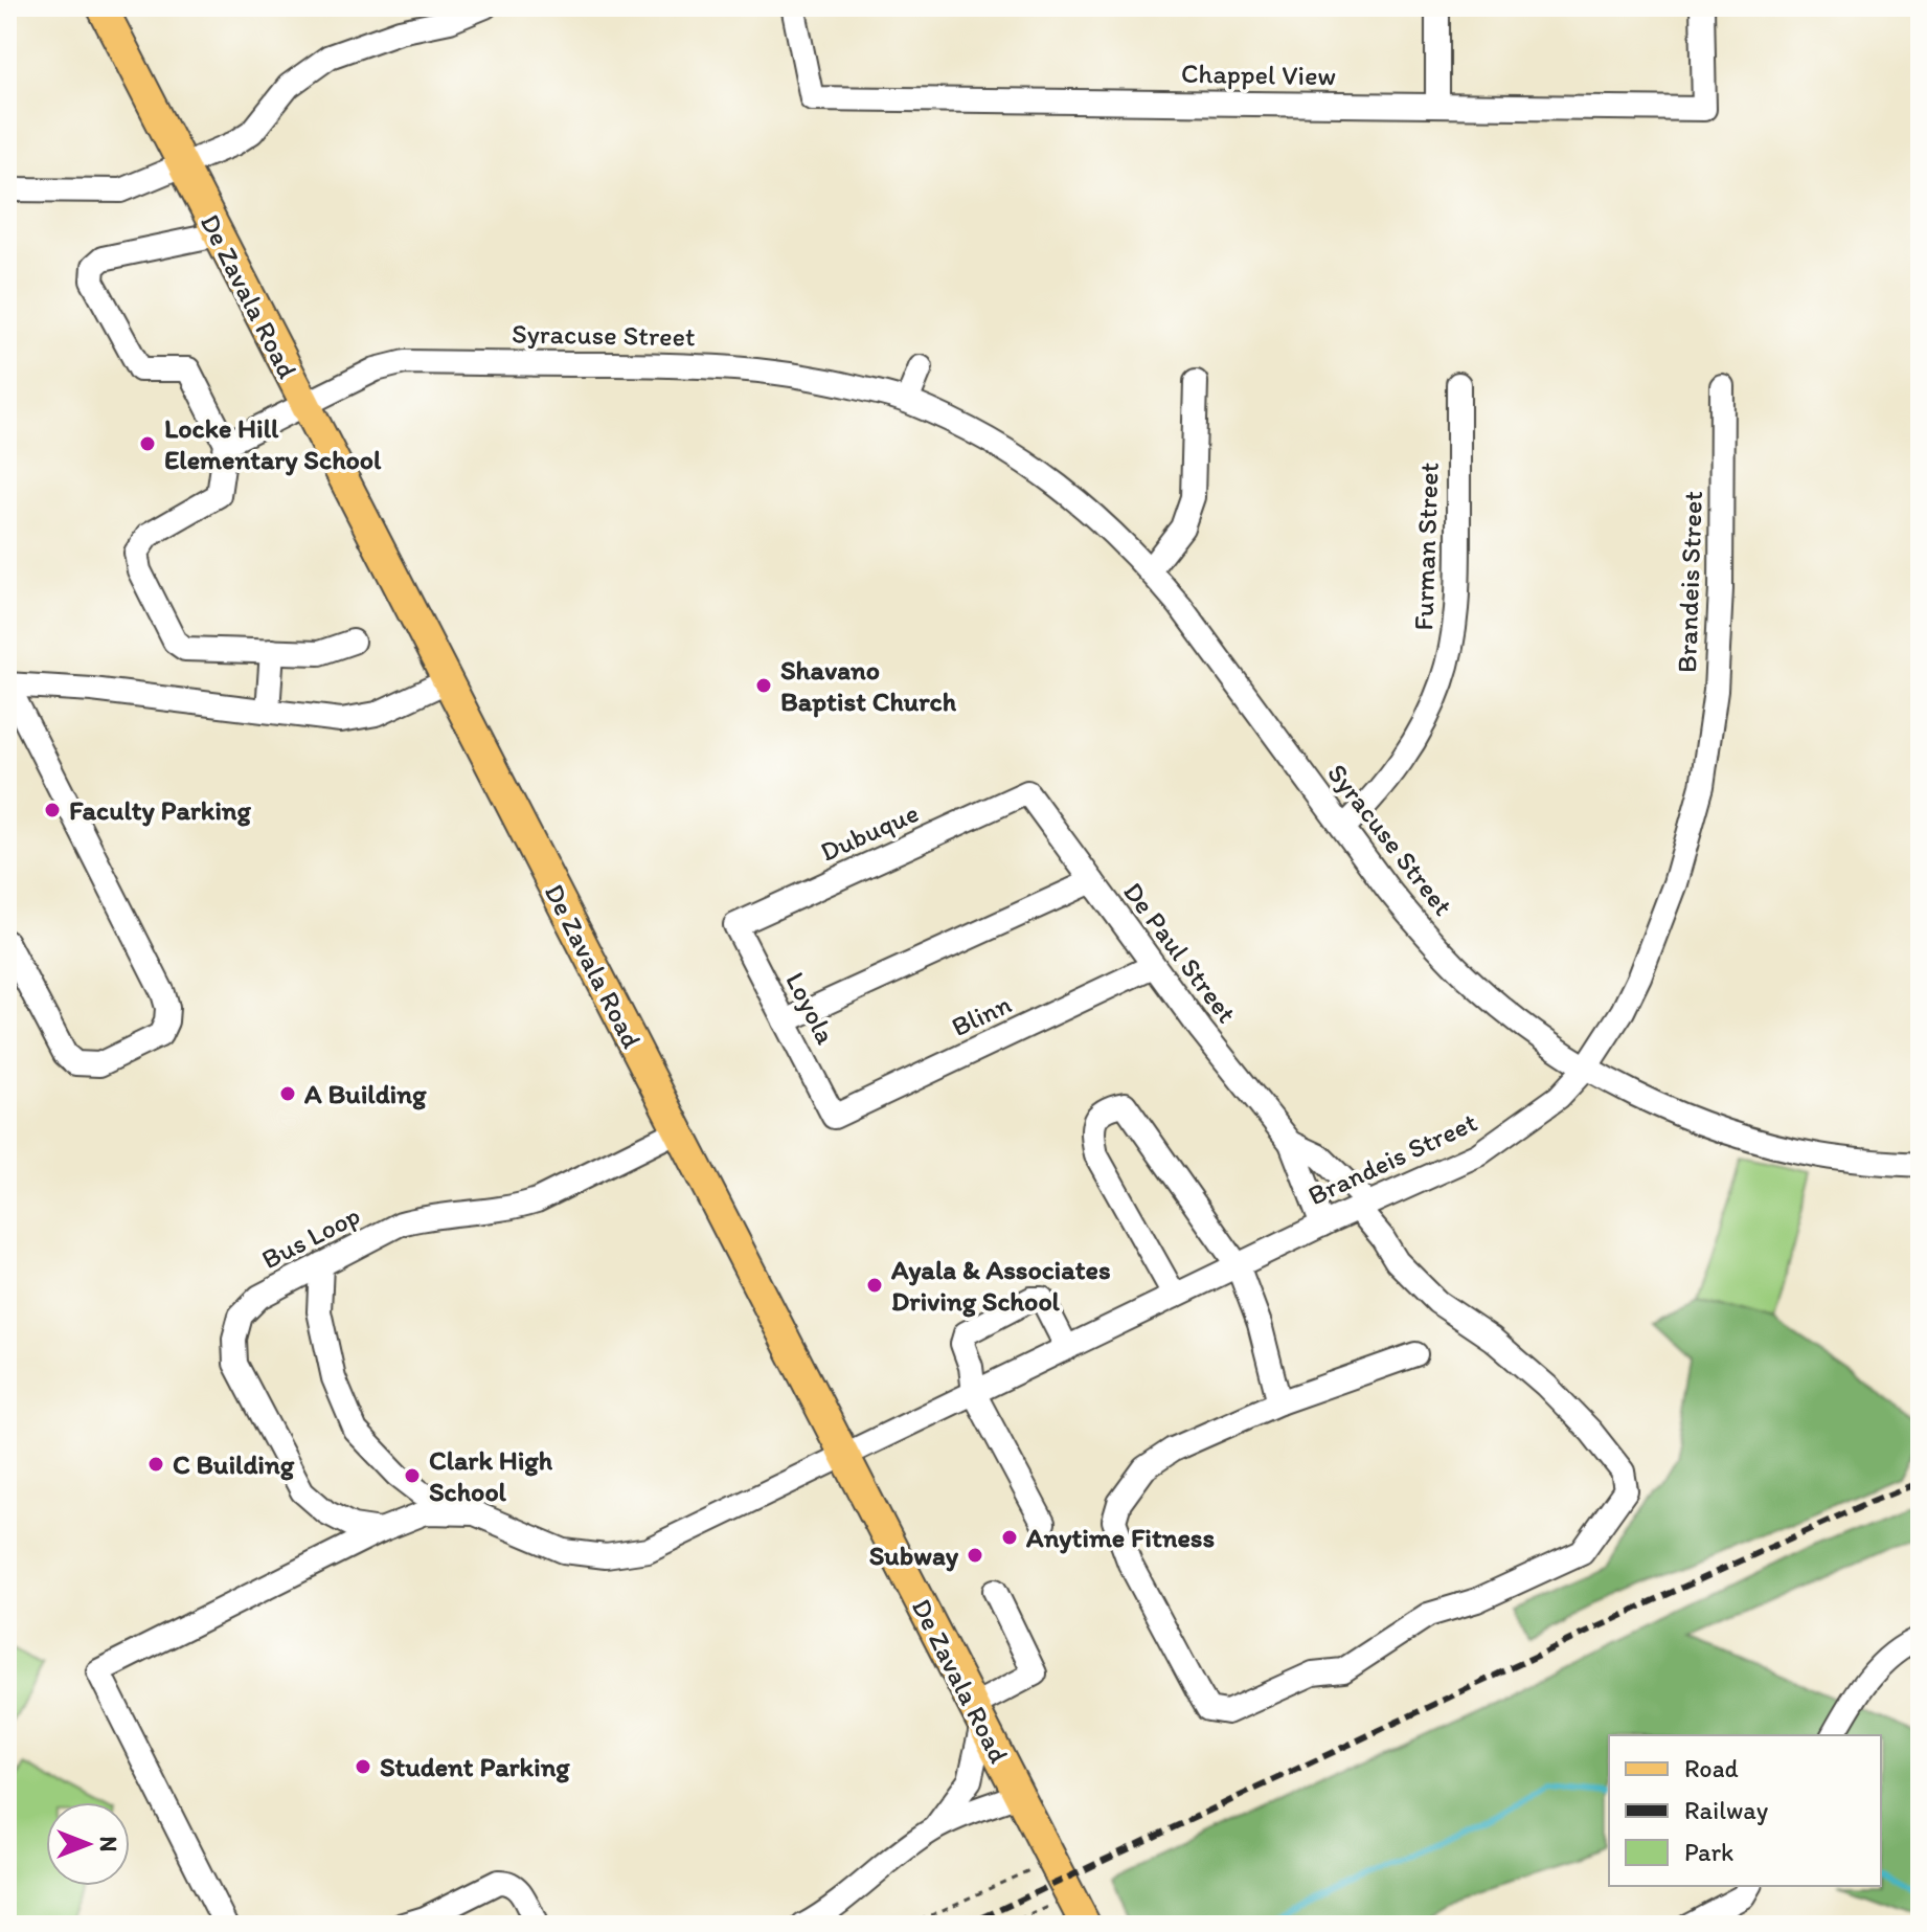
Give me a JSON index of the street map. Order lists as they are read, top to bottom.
{
  "streets": {
    "main road": ["De Zavala Road"],
    "street": [
      "Chappel View",
      "Syracuse Street",
      "Furman Street",
      "Brandeis Street",
      "Dubuque",
      "De Paul Street",
      "Loyola",
      "Blinn",
      "Bus Loop"
    ]
  },
  "crossings": [
    ["De Zavala Road", "Syracuse Street"],
    ["De Zavala Road", "Brandeis Street"],
    ["De Zavala Road", "Bus Loop"],
    ["Syracuse Street", "Furman Street"],
    ["Syracuse Street", "Brandeis Street"],
    ["Brandeis Street", "De Paul Street"],
    ["Brandeis Street", "Bus Loop"],
    ["Dubuque", "De Paul Street"],
    ["Dubuque", "Loyola"],
    ["De Paul Street", "Blinn"],
    ["Loyola", "Blinn"]
  ],
  "places": [
    "Locke Hill Elementary School",
    "Shavano Baptist Church",
    "Faculty Parking",
    "A Building",
    "Ayala & Associates Driving School",
    "C Building",
    "Clark High School",
    "Anytime Fitness",
    "Subway",
    "Student Parking"
  ],
  "legend": ["Road", "Railway", "Park"],
  "north": "right"
}
